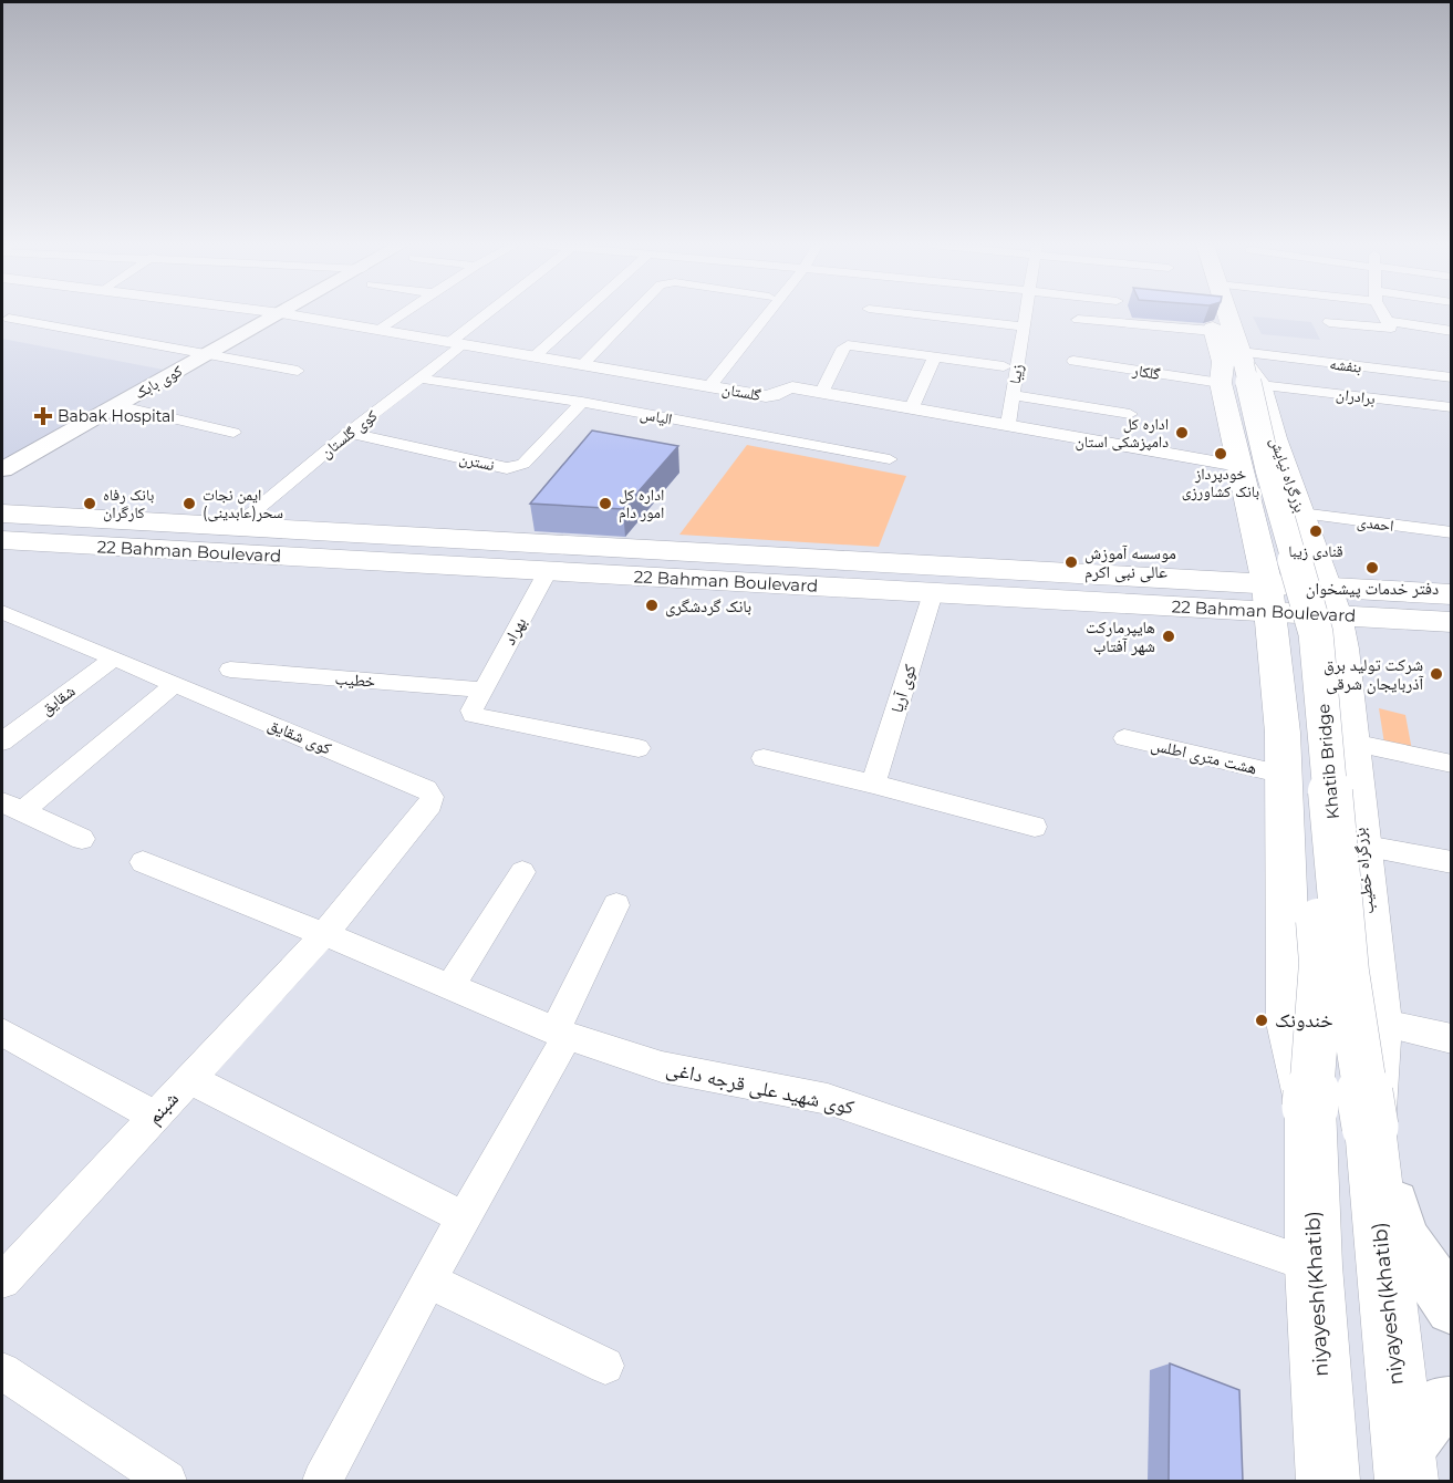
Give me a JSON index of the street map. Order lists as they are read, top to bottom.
{
  "streets": {
    "main road": [
      "کوی بابک",
      "بزرگراه نیایش",
      "22 Bahman Boulevard",
      "Khatib Bridge",
      "بزرگراه خطیب",
      "niyayesh(Khatib)",
      "niyayesh(khatib)"
    ],
    "street": [
      "بنفشه",
      "گلکار",
      "زیبا",
      "گلستان",
      "برادران",
      "الیاس",
      "کوی گلستان",
      "نسترن",
      "احمدی",
      "بهراد",
      "خطیب",
      "کوی آریا",
      "شقایق",
      "کوی شقایق",
      "هشت متری اطلس",
      "کوی شهید علی قرجه داغی",
      "شبنم"
    ]
  },
  "crossings": [
    ["بنفشه", "گلکار"],
    ["بنفشه", "برادران"],
    ["بنفشه", "بزرگراه نیایش"],
    ["بنفشه", "Khatib Bridge"],
    ["گلکار", "برادران"],
    ["گلکار", "بزرگراه نیایش"],
    ["گلکار", "Khatib Bridge"],
    ["زیبا", "گلستان"],
    ["گلستان", "کوی گلستان"],
    ["برادران", "بزرگراه نیایش"],
    ["برادران", "Khatib Bridge"],
    ["الیاس", "کوی گلستان"],
    ["الیاس", "نسترن"],
    ["کوی گلستان", "نسترن"],
    ["کوی گلستان", "22 Bahman Boulevard"],
    ["بزرگراه نیایش", "احمدی"],
    ["بزرگراه نیایش", "22 Bahman Boulevard"],
    ["بزرگراه نیایش", "Khatib Bridge"],
    ["بزرگراه نیایش", "بزرگراه خطیب"],
    ["22 Bahman Boulevard", "بهراد"],
    ["22 Bahman Boulevard", "کوی آریا"],
    ["22 Bahman Boulevard", "بزرگراه خطیب"],
    ["بهراد", "خطیب"],
    ["شقایق", "کوی شقایق"],
    ["کوی شقایق", "کوی شهید علی قرجه داغی"],
    ["کوی شقایق", "شبنم"],
    ["Khatib Bridge", "بزرگراه خطیب"],
    ["Khatib Bridge", "niyayesh(Khatib)"],
    ["Khatib Bridge", "niyayesh(khatib)"],
    ["بزرگراه خطیب", "niyayesh(khatib)"],
    ["کوی شهید علی قرجه داغی", "شبنم"],
    ["کوی شهید علی قرجه داغی", "niyayesh(Khatib)"]
  ],
  "places": {
    "health": ["Babak Hospital"],
    "other": [
      "اداره کل دامپزشکی استان",
      "خودپرداز بانک کشاورزی",
      "بانک رفاه کارگران",
      "ایمن نجات سحر(عابدینی)",
      "اداره کل امور دام",
      "قنادی زیبا",
      "موسسه آموزش عالی نبی اکرم",
      "دفتر خدمات پیشخوان",
      "بانک گردشگری",
      "هایپرمارکت شهر آفتاب",
      "شرکت تولید برق آذربایجان شرقی",
      "خندونک"
    ]
  }
}
